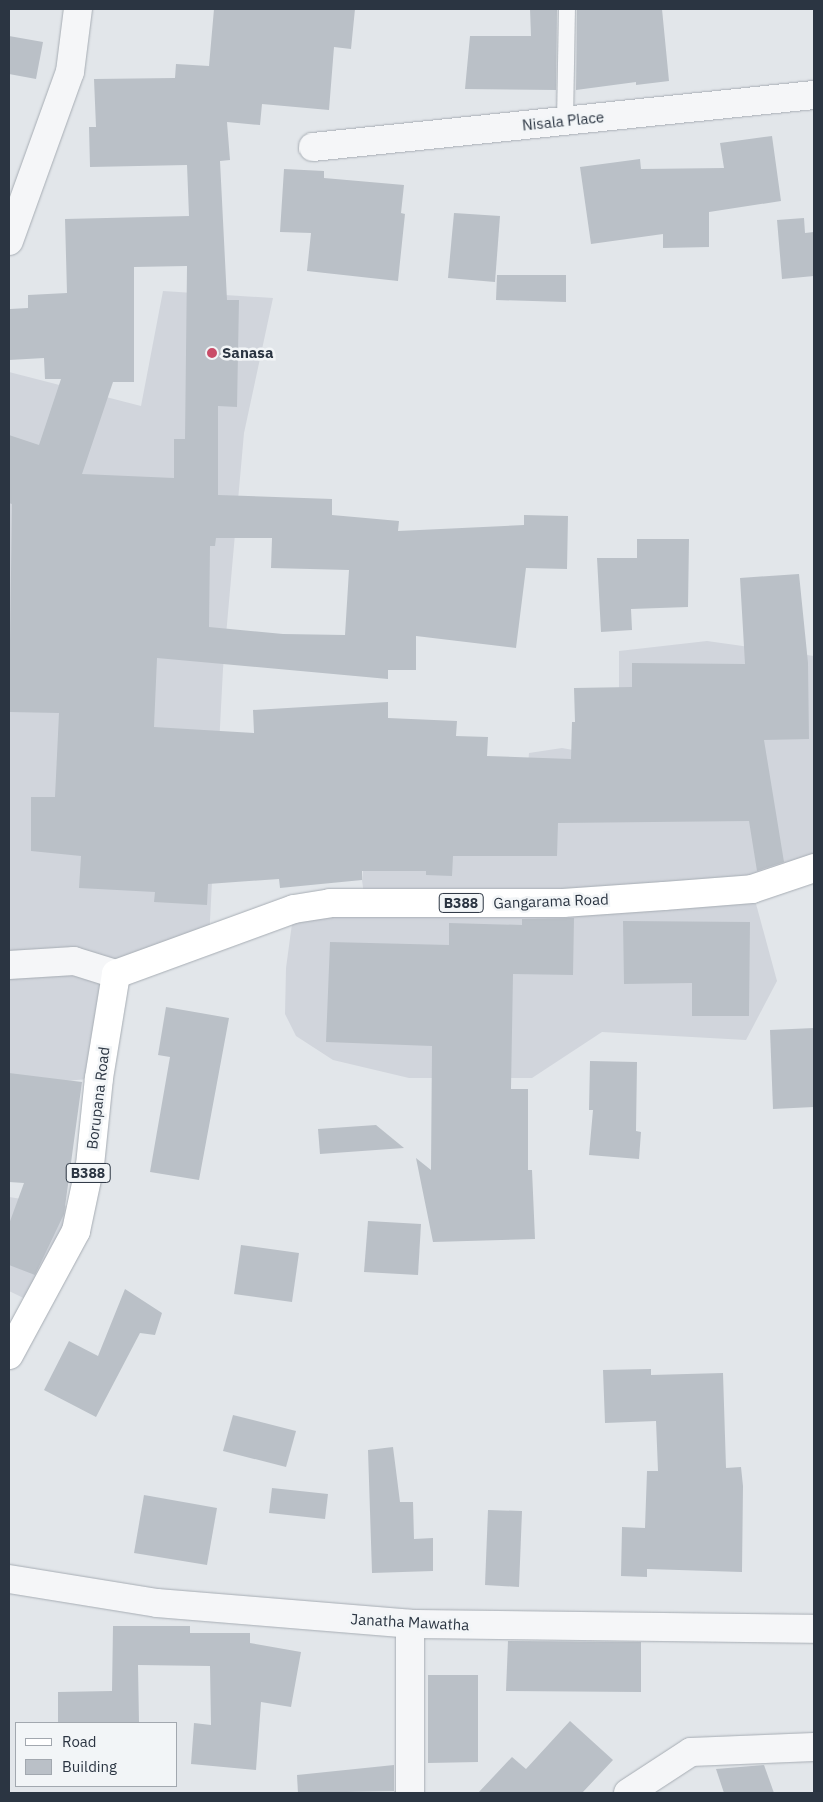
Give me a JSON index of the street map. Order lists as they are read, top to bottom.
{
  "streets": {
    "main road": ["Gangarama Road", "B388", "Borupana Road"],
    "street": ["Nisala Place", "Janatha Mawatha"]
  },
  "crossings": [
    ["Gangarama Road", "Borupana Road"]
  ],
  "places": ["Sanasa"],
  "legend": ["Road", "Building"]
}
